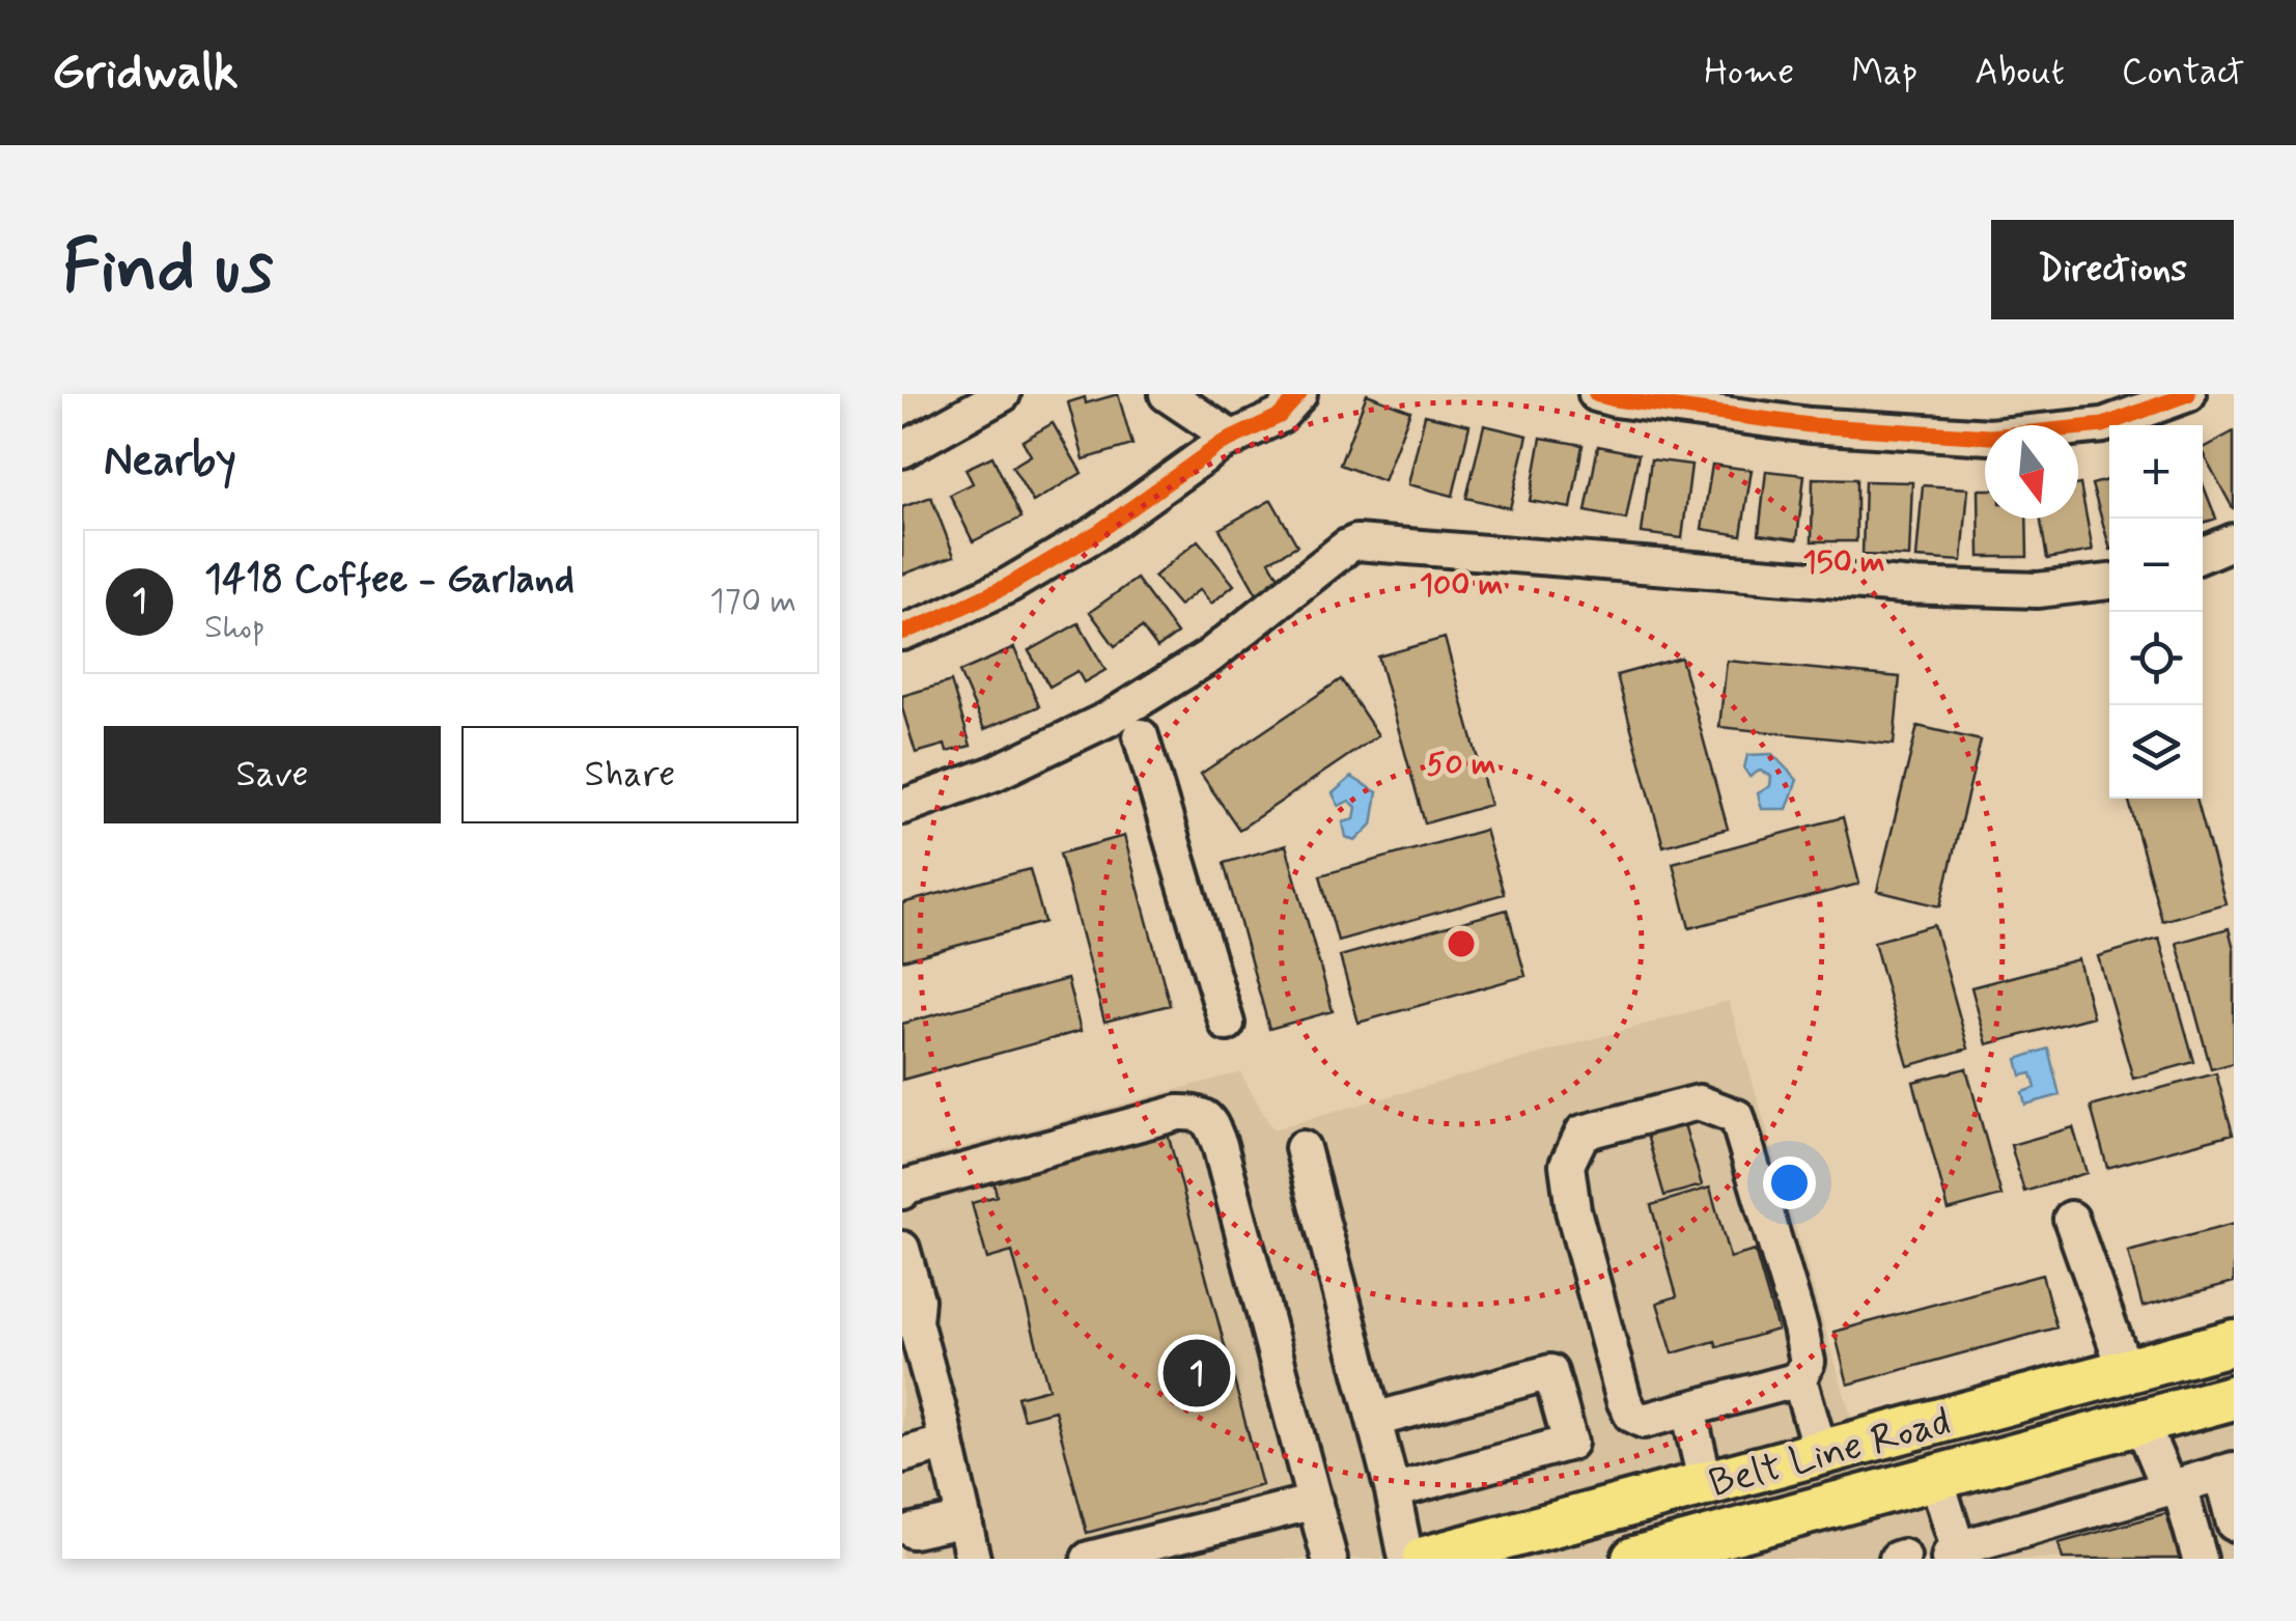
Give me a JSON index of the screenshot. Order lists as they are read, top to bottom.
{
  "streets": {
    "main road": ["Belt Line Road"]
  },
  "north": "bottom",
  "page": {
    "header": "Gridwalk",
    "nav": [
      "Home",
      "Map",
      "About",
      "Contact"
    ],
    "buttons": [
      "Directions",
      ["Save", "Share"]
    ],
    "title": "Find us",
    "heading": "Nearby",
    "map_buttons": ["+", "−"],
    "list": [
      {
        "mark": "1",
        "name": "1418 Coffee - Garland",
        "note": "Shop",
        "value": "170 m"
      }
    ],
    "pins": "1"
  },
  "rings": ["150 m", "100 m", "50 m"]
}
